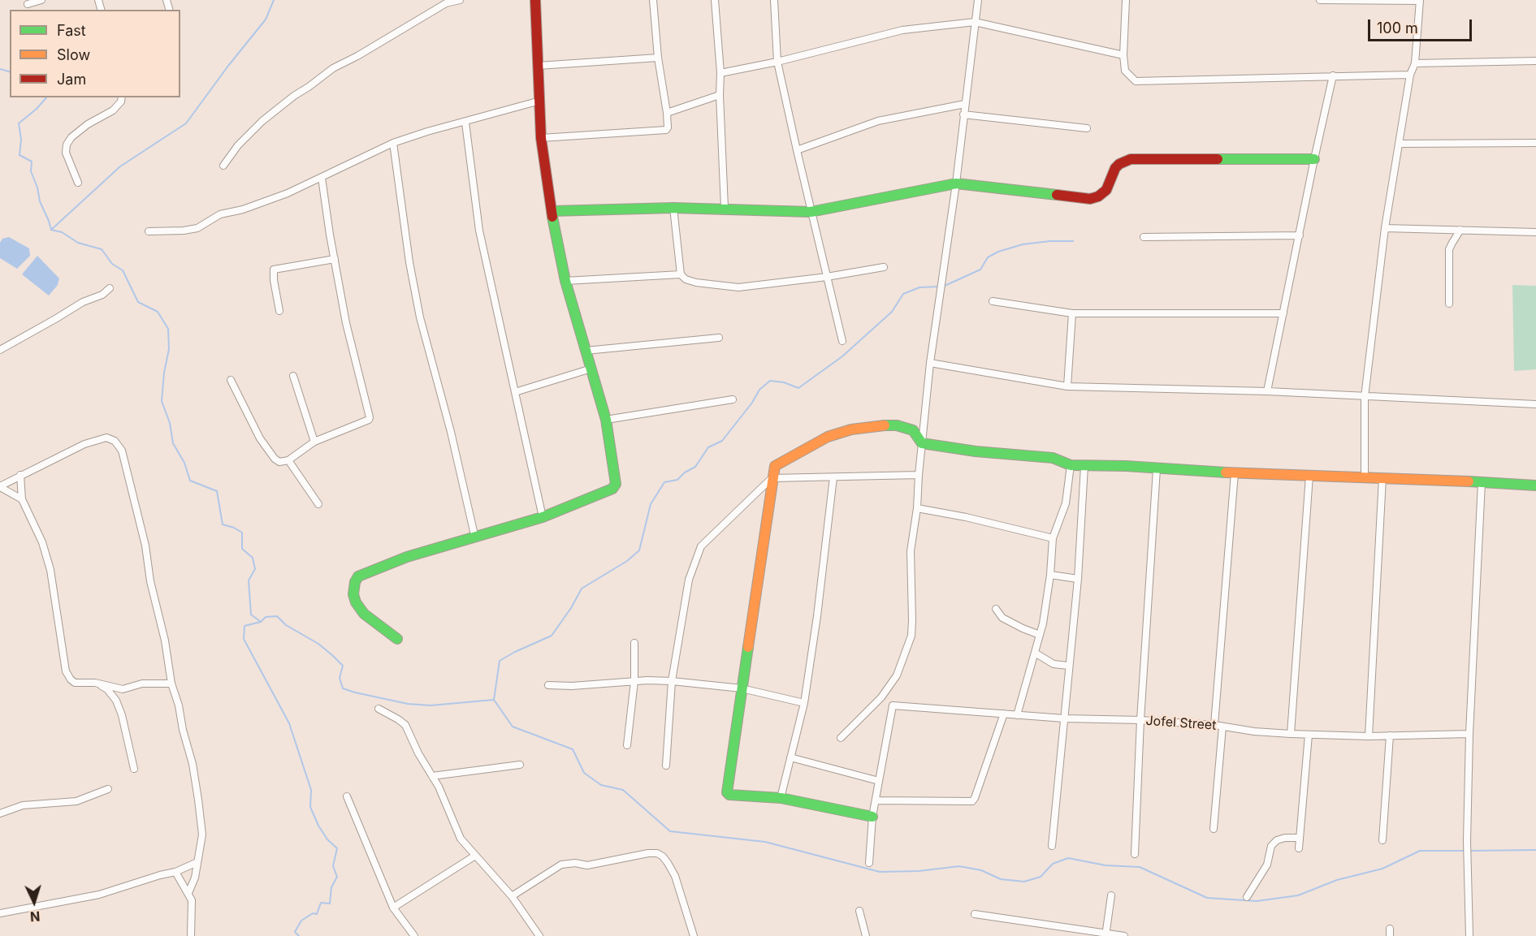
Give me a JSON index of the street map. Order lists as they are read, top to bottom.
{
  "streets": {
    "street": ["Jofel Street"]
  },
  "legend": ["Fast", "Slow", "Jam"],
  "scale_bar": "100 m",
  "north": "bottom"
}
